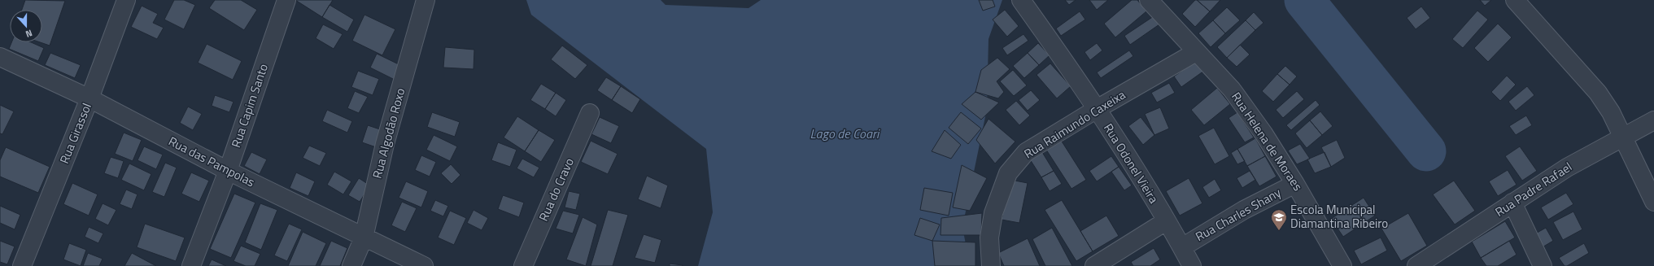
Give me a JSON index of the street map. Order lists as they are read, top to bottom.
{
  "streets": {
    "street": [
      "Rua Capim Santo",
      "Rua Raimundo Caxeixa",
      "Rua Girassol",
      "Rua Algodão Roxo",
      "Rua Helena de Moraes",
      "Rua das Pampolas",
      "Rua Odonel Vieira",
      "Rua do Cravo",
      "Rua Padre Rafael",
      "Rua Charles Shany"
    ]
  },
  "crossings": [
    ["Rua Capim Santo", "Rua das Pampolas"],
    ["Rua Raimundo Caxeixa", "Rua Helena de Moraes"],
    ["Rua Raimundo Caxeixa", "Rua Odonel Vieira"],
    ["Rua Girassol", "Rua das Pampolas"],
    ["Rua Algodão Roxo", "Rua das Pampolas"],
    ["Rua Helena de Moraes", "Rua Charles Shany"],
    ["Rua Odonel Vieira", "Rua Charles Shany"]
  ],
  "water": ["Lago de Coari"],
  "places": {
    "school or university": ["Escola Municipal Diamantina Ribeiro"]
  },
  "north": "bottom"
}
